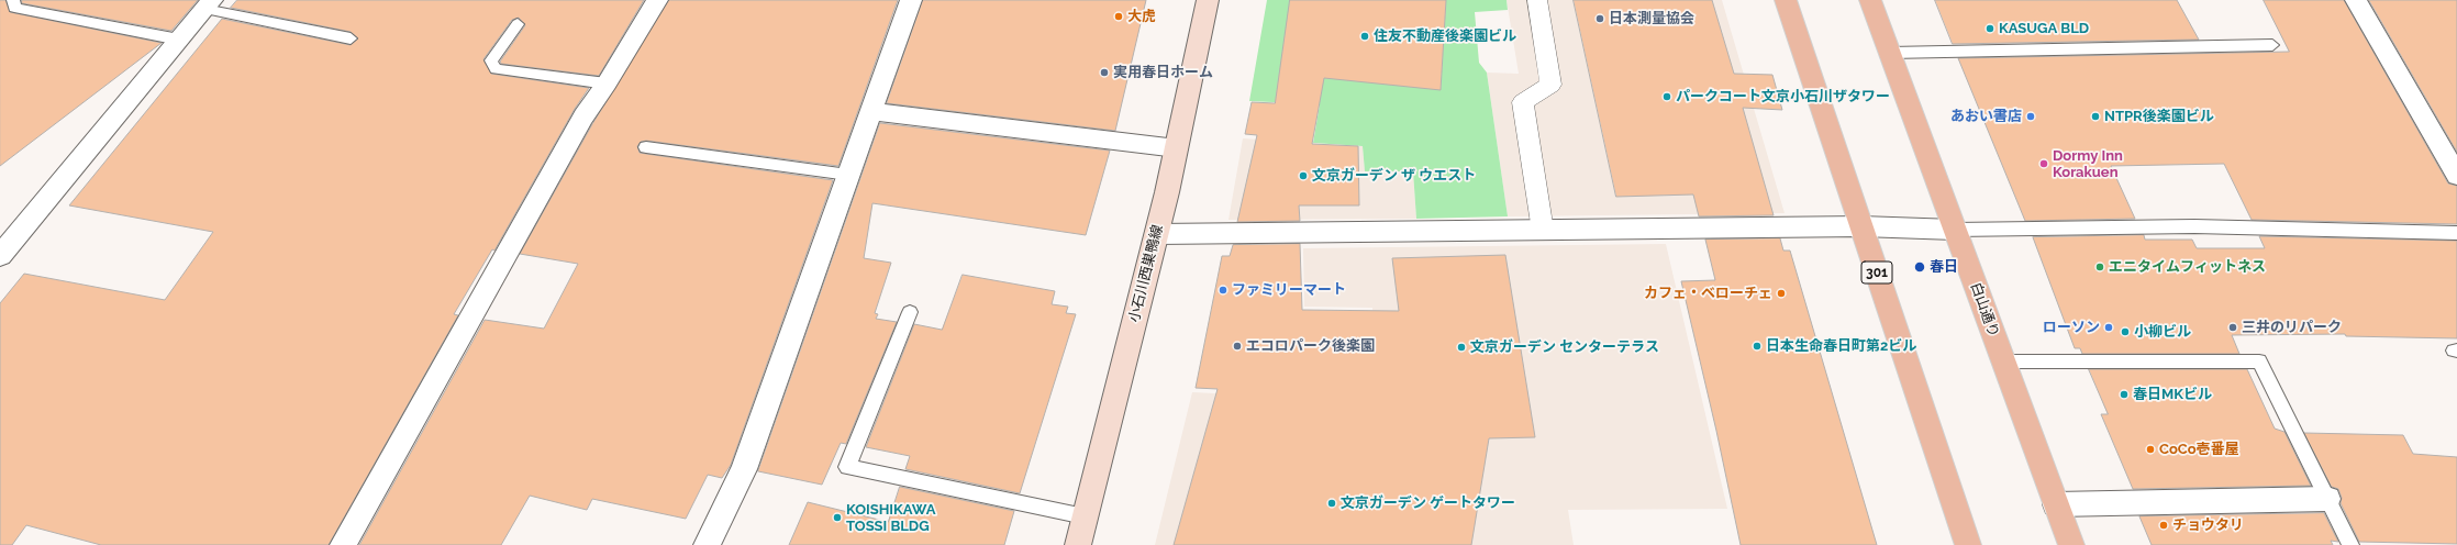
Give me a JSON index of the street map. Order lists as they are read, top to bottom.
{
  "streets": {
    "main road": ["301", "小石川西巣鴨線", "白山通り"]
  },
  "places": [
    "大虎",
    "日本測量協会",
    "KASUGA BLD",
    "住友不動産後楽園ビル",
    "実用春日ホーム",
    "パークコート文京小石川ザタワー",
    "あおい書店",
    "NTPR後楽園ビル",
    "Dormy Inn Korakuen",
    "文京ガーデン ザ ウエスト",
    "春日",
    "エニタイムフィットネス",
    "ファミリーマート",
    "カフェ・ベローチェ",
    "ローソン",
    "三井のリパーク",
    "小柳ビル",
    "エコロパーク後楽園",
    "日本生命春日町第2ビル",
    "文京ガーデン センターテラス",
    "春日MKビル",
    "CoCo壱番屋",
    "文京ガーデン ゲートタワー",
    "KOISHIKAWA TOSSI BLDG",
    "チョウタリ"
  ]
}
